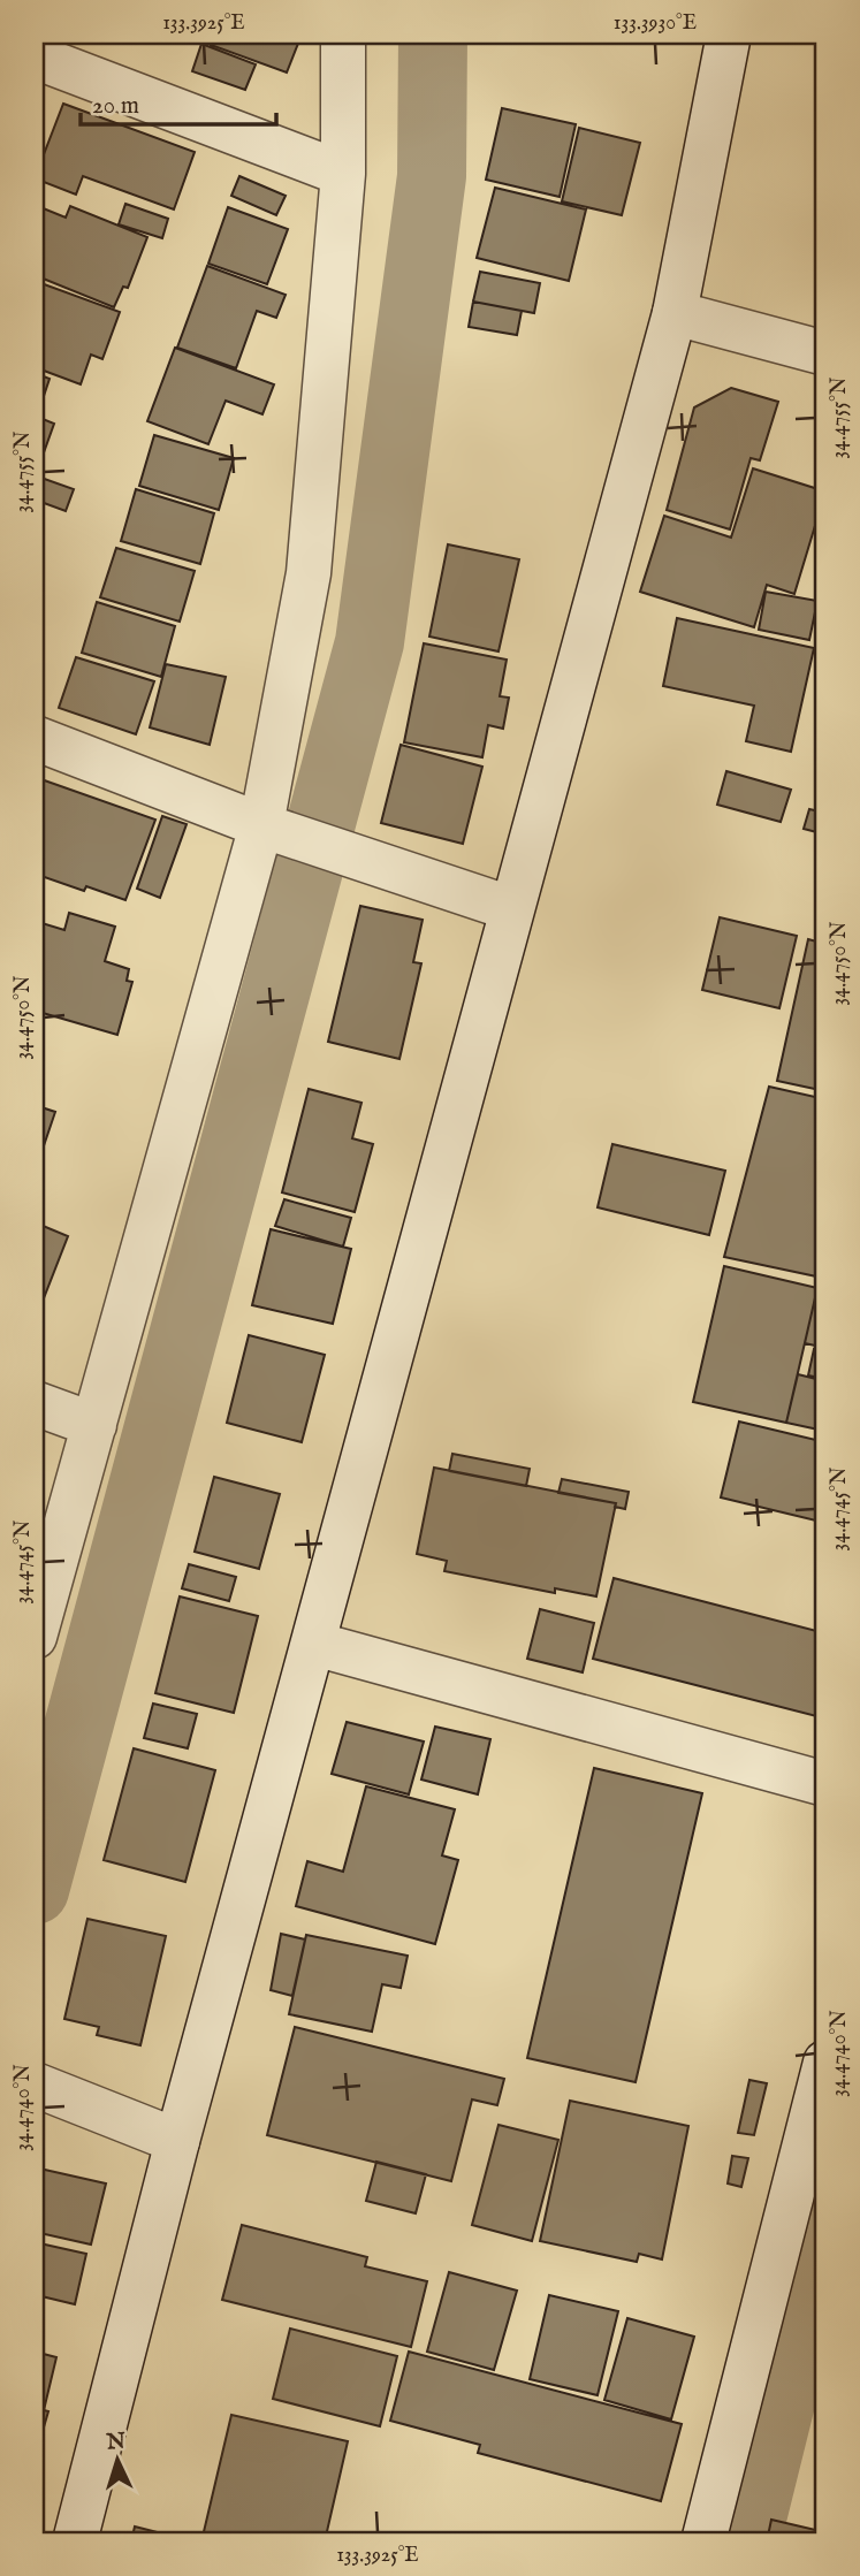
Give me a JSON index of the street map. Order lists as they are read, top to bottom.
{
  "scale_bar": "20 m",
  "north": "top",
  "coordinates": [
    "133.3925°E",
    "133.3930°E",
    "34.4755°N",
    "34.4750°N",
    "34.4745°N",
    "34.4740°N"
  ]
}
